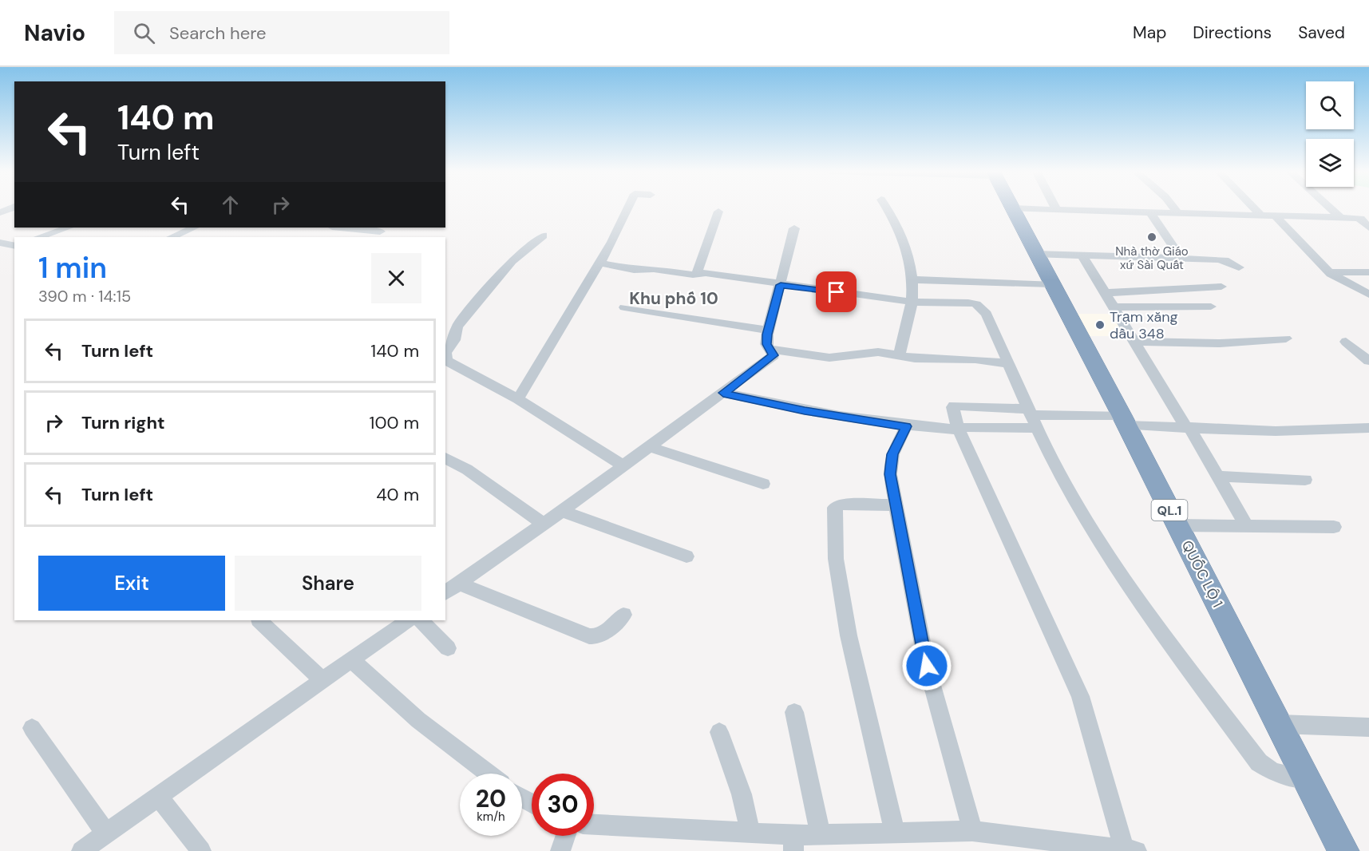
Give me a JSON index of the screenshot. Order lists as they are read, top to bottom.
{
  "streets": {
    "highway": ["QL.1", "QUỐC LỘ 1"]
  },
  "districts": ["Khu phố 10"],
  "places": ["Nhà thờ Giáo xứ Sài Quất", "Trạm xăng dầu 348"],
  "page": {
    "header": "Navio",
    "search": "Search here",
    "nav": ["Map", "Directions", "Saved"],
    "turn": ["140 m", "Turn left"],
    "heading": ["1 min", "390 m · 14:15"],
    "list": [
      {
        "name": "Turn left",
        "value": "140 m"
      },
      {
        "name": "Turn right",
        "value": "100 m"
      },
      {
        "name": "Turn left",
        "value": "40 m"
      }
    ],
    "buttons": ["Exit", "Share"],
    "speed": "20 km/h",
    "limit": "30"
  }
}
